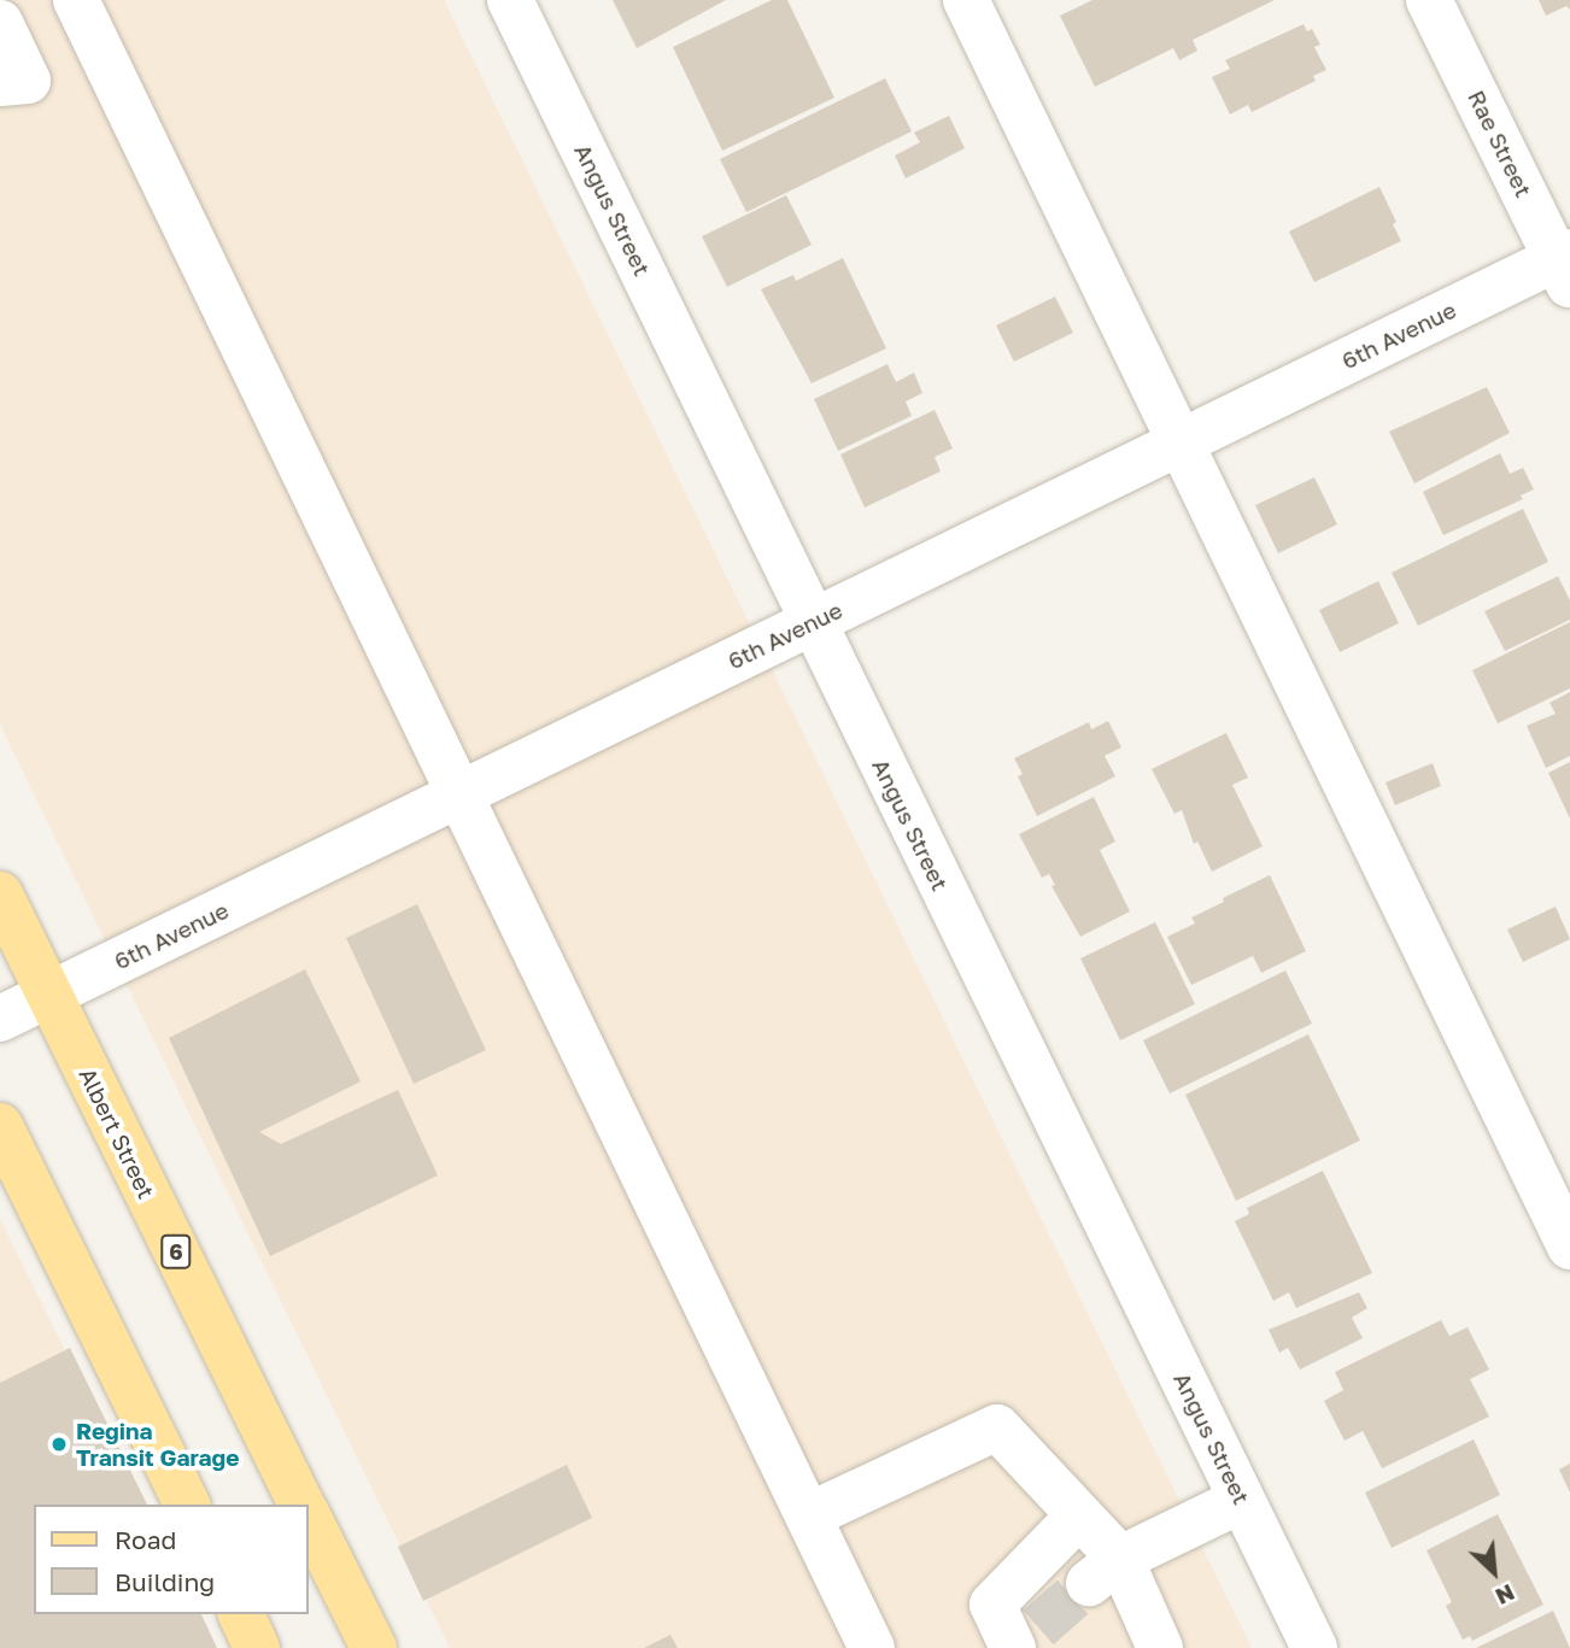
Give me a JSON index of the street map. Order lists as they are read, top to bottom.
{
  "streets": {
    "main road": ["Albert Street", "6"],
    "street": ["Rae Street", "Angus Street", "6th Avenue"]
  },
  "crossings": [
    ["Rae Street", "6th Avenue"],
    ["Angus Street", "6th Avenue"],
    ["6th Avenue", "Albert Street"]
  ],
  "places": ["Regina Transit Garage"],
  "legend": ["Road", "Building"],
  "north": "bottom right"
}
